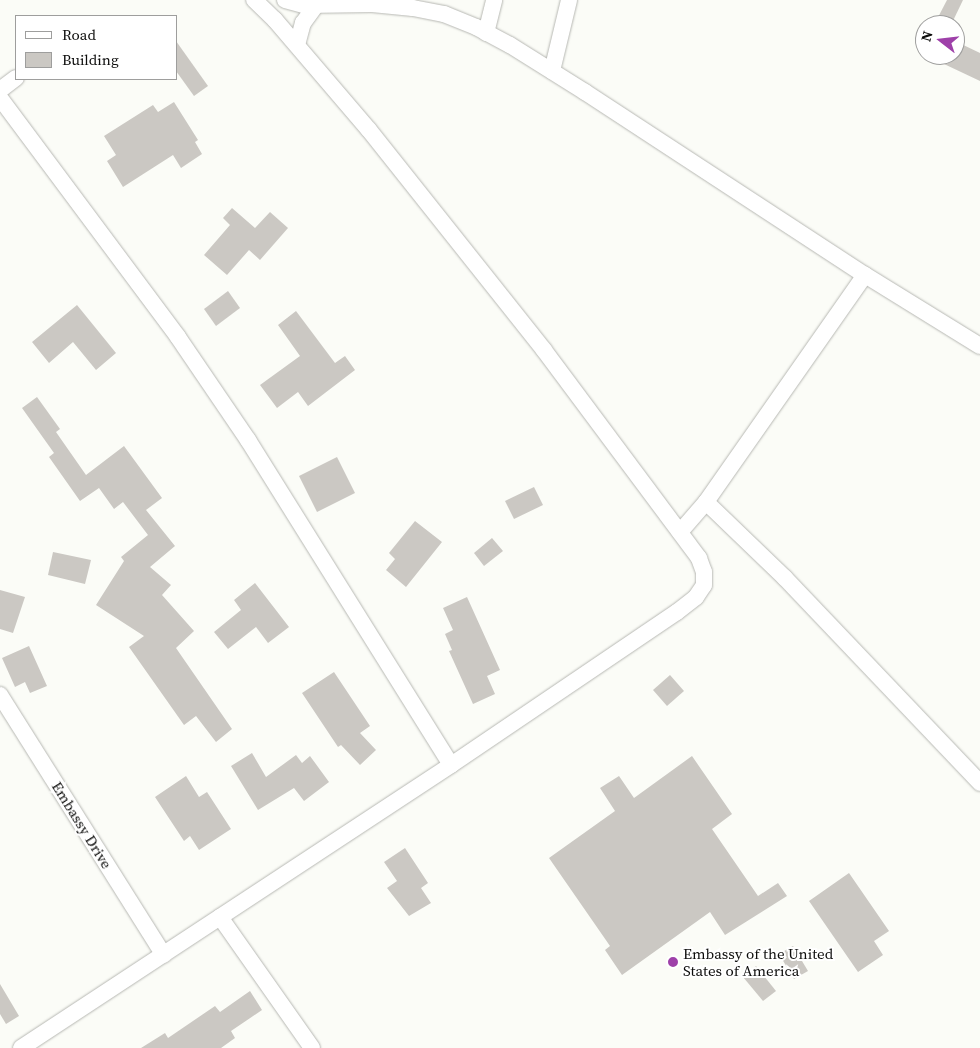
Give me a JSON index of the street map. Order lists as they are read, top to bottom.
{
  "streets": {
    "street": ["Embassy Drive"]
  },
  "places": ["Embassy of the United States of America"],
  "legend": ["Road", "Building"],
  "north": "left"
}
